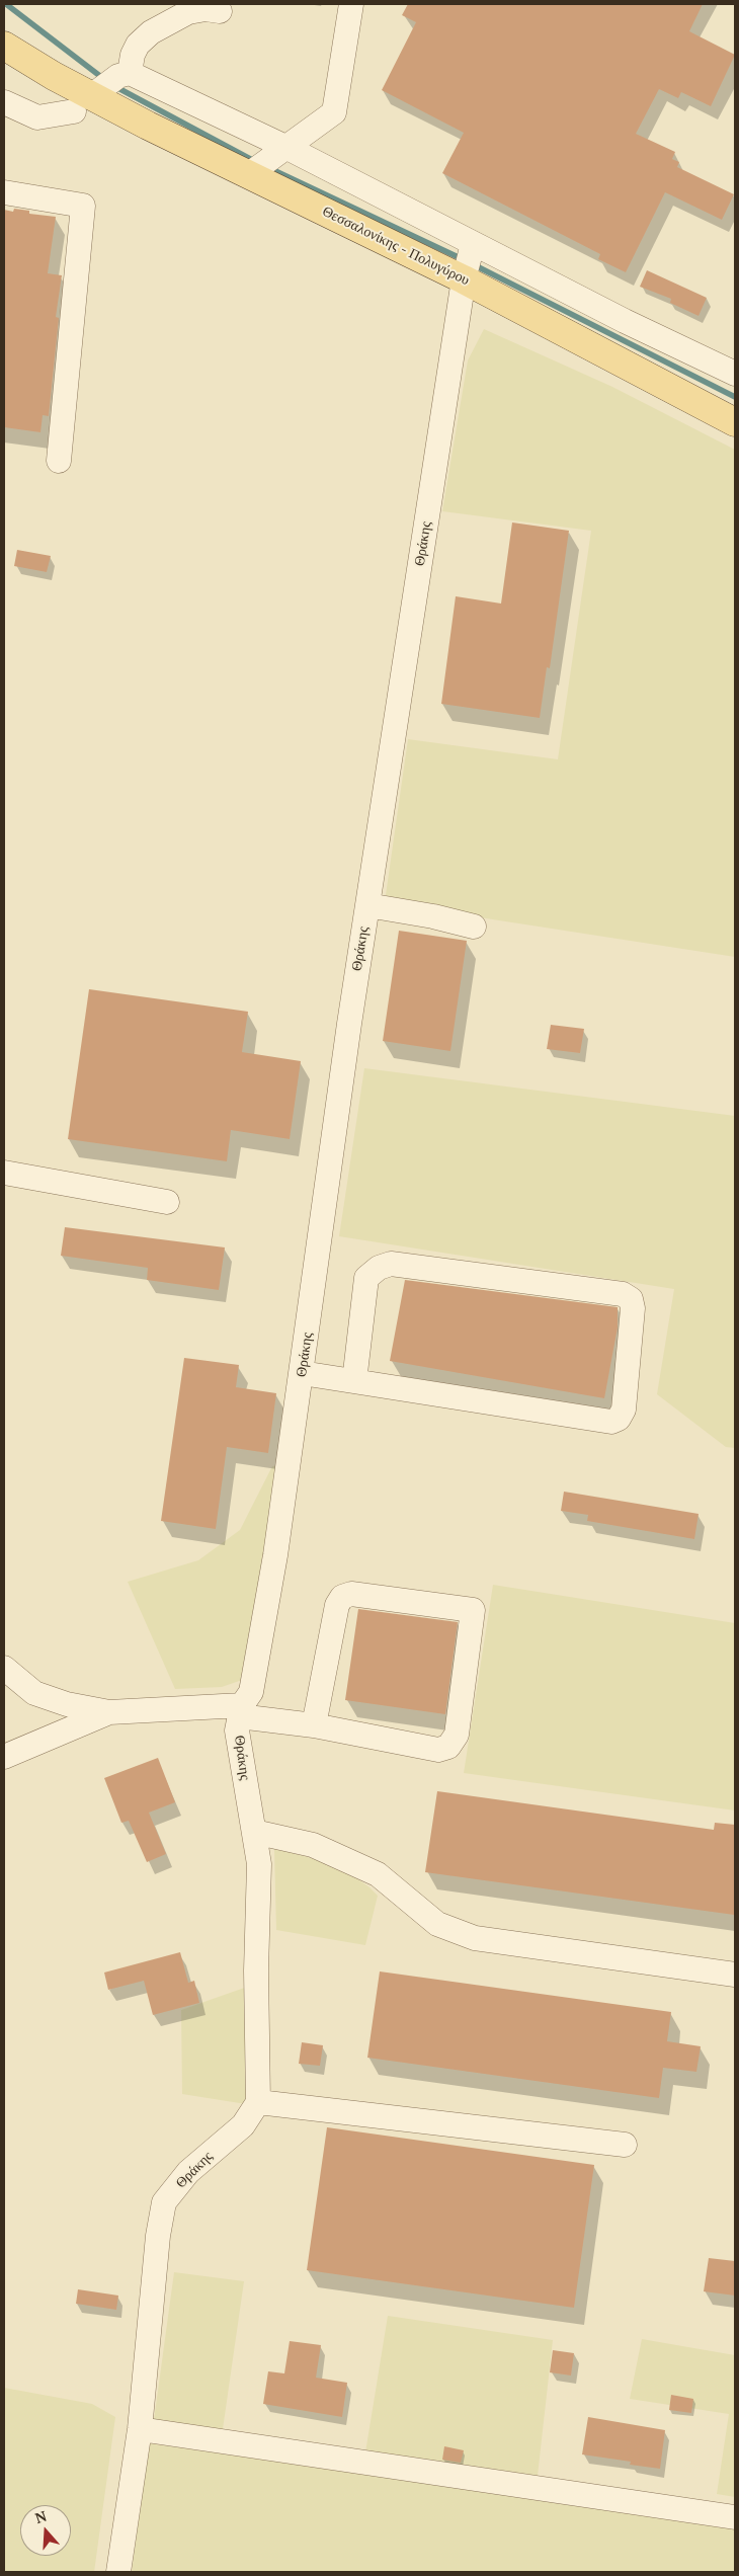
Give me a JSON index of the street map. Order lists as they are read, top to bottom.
{
  "streets": {
    "main road": ["Θεσσαλονίκης - Πολυγύρου"],
    "street": ["Θράκης"]
  },
  "crossings": [
    ["Θεσσαλονίκης - Πολυγύρου", "Θράκης"]
  ],
  "north": "top"
}
